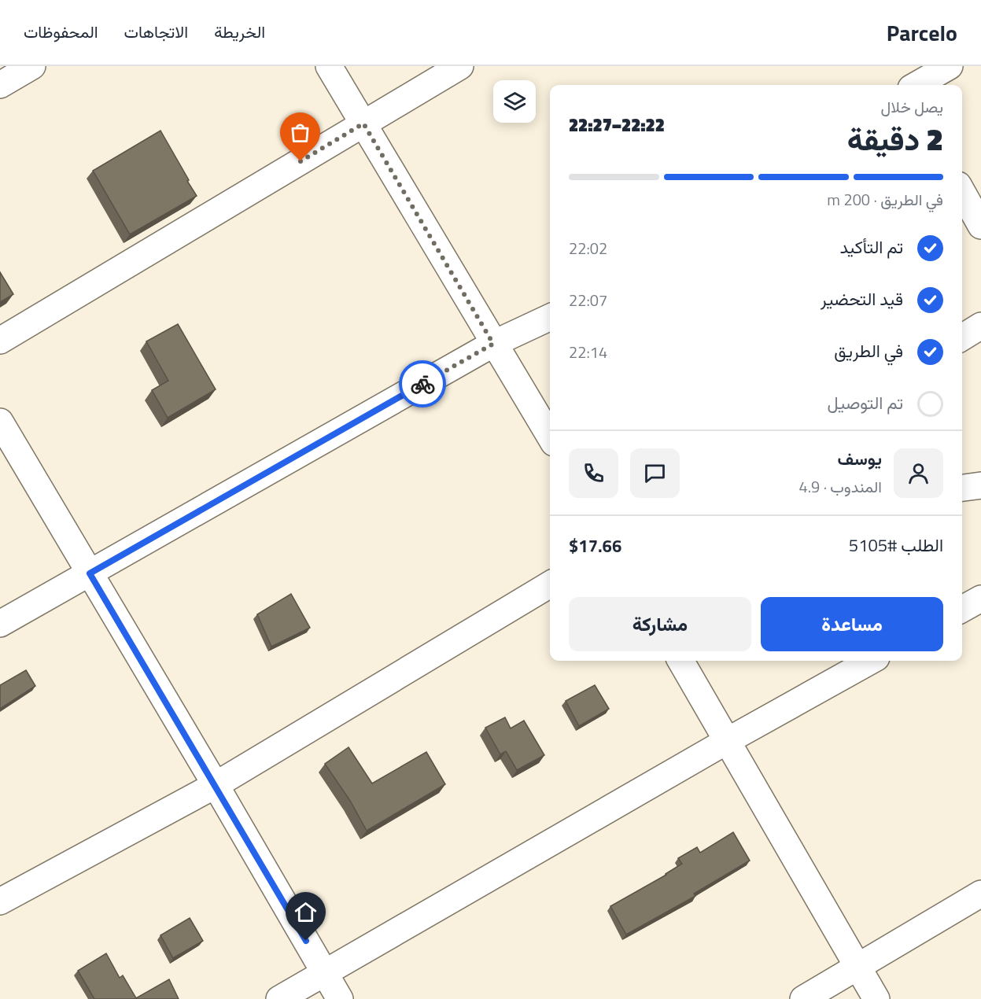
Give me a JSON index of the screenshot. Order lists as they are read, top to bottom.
{
  "page": {
    "header": "Parcelo",
    "nav": ["الخريطة", "الاتجاهات", "المحفوظات"],
    "heading": ["2 دقيقة", "يصل خلال", "22:22–22:27"],
    "panel": [
      "يوسف",
      "المندوب · 4.9",
      "الطلب #5105",
      "$17.66"
    ],
    "bar": "في الطريق · 200 m",
    "list": [
      ["تم التأكيد", "22:02"],
      ["قيد التحضير", "22:07"],
      ["في الطريق", "22:14"],
      "تم التوصيل"
    ],
    "buttons": ["مساعدة", "مشاركة"]
  }
}
